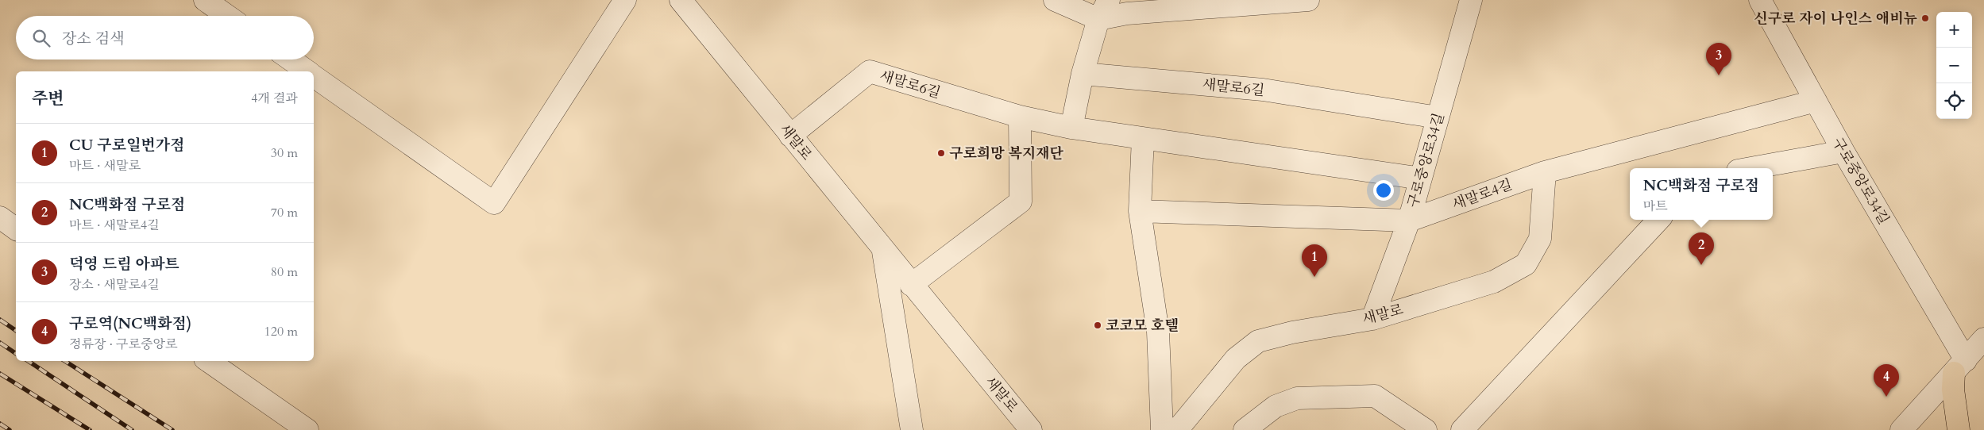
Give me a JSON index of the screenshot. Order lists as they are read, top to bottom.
{
  "streets": {
    "street": [
      "새말로6길",
      "새말로",
      "구로중앙로34길",
      "새말로4길"
    ]
  },
  "crossings": [
    ["새말로6길", "새말로"],
    ["새말로6길", "구로중앙로34길"],
    ["새말로", "구로중앙로34길"],
    ["새말로", "새말로4길"],
    ["구로중앙로34길", "새말로4길"]
  ],
  "places": ["신구로 자이 나인스 애비뉴", "구로희망 복지재단", "코코모 호텔"],
  "page": {
    "map_buttons": ["+", "−"],
    "search": "장소 검색",
    "pins": [
      "3",
      "2",
      "1",
      "4"
    ],
    "heading": ["주변", "4개 결과"],
    "list": [
      {
        "mark": "1",
        "name": "CU 구로일번가점",
        "note": "마트 · 새말로",
        "value": "30 m"
      },
      {
        "mark": "2",
        "name": "NC백화점 구로점",
        "note": "마트 · 새말로4길",
        "value": "70 m"
      },
      {
        "mark": "3",
        "name": "덕영 드림 아파트",
        "note": "장소 · 새말로4길",
        "value": "80 m"
      },
      {
        "mark": "4",
        "name": "구로역(NC백화점)",
        "note": "정류장 · 구로중앙로",
        "value": "120 m"
      }
    ],
    "popup": ["NC백화점 구로점", "마트"]
  }
}
